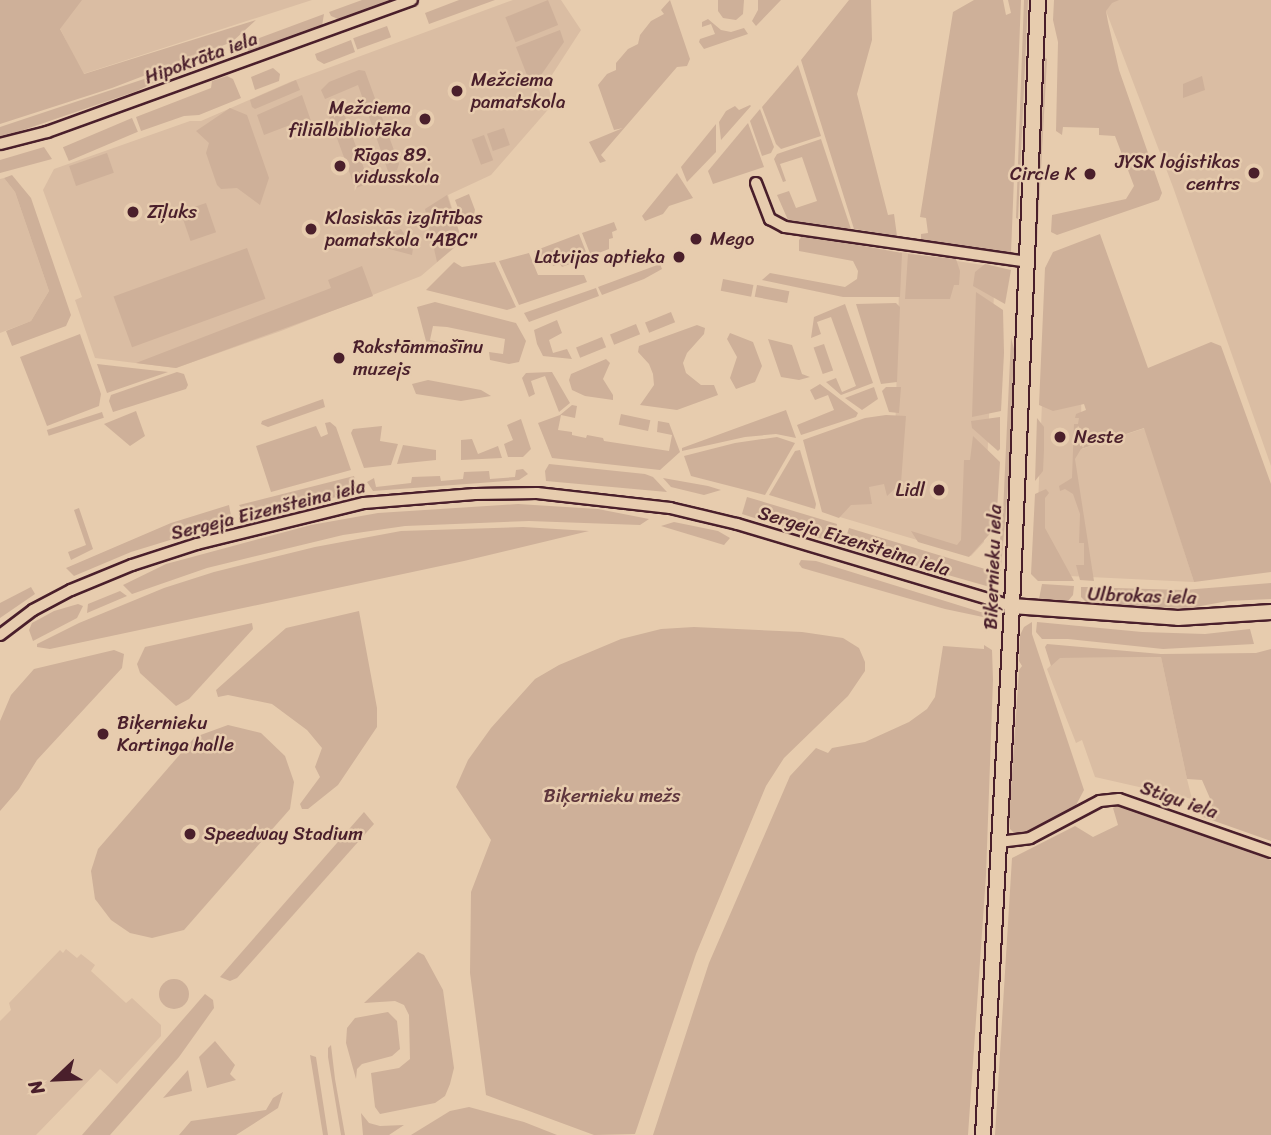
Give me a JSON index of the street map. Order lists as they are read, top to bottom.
{
  "streets": {
    "main road": ["Biķernieku iela", "Ulbrokas iela"],
    "street": ["Hipokrāta iela", "Sergeja Eizenšteina iela", "Stigu iela"]
  },
  "crossings": [
    ["Sergeja Eizenšteina iela", "Biķernieku iela"],
    ["Sergeja Eizenšteina iela", "Ulbrokas iela"],
    ["Biķernieku iela", "Ulbrokas iela"],
    ["Biķernieku iela", "Stigu iela"]
  ],
  "parks": ["Biķernieku mežs"],
  "places": [
    "Mežciema pamatskola",
    "Mežciema filiālbibliotēka",
    "Rīgas 89. vidusskola",
    "JYSK loģistikas centrs",
    "Circle K",
    "Zīļuks",
    "Klasiskās izglītības pamatskola \"ABC\"",
    "Mego",
    "Latvijas aptieka",
    "Rakstāmmašīnu muzejs",
    "Neste",
    "Lidl",
    "Biķernieku Kartinga halle",
    "Speedway Stadium"
  ],
  "north": "bottom left"
}
